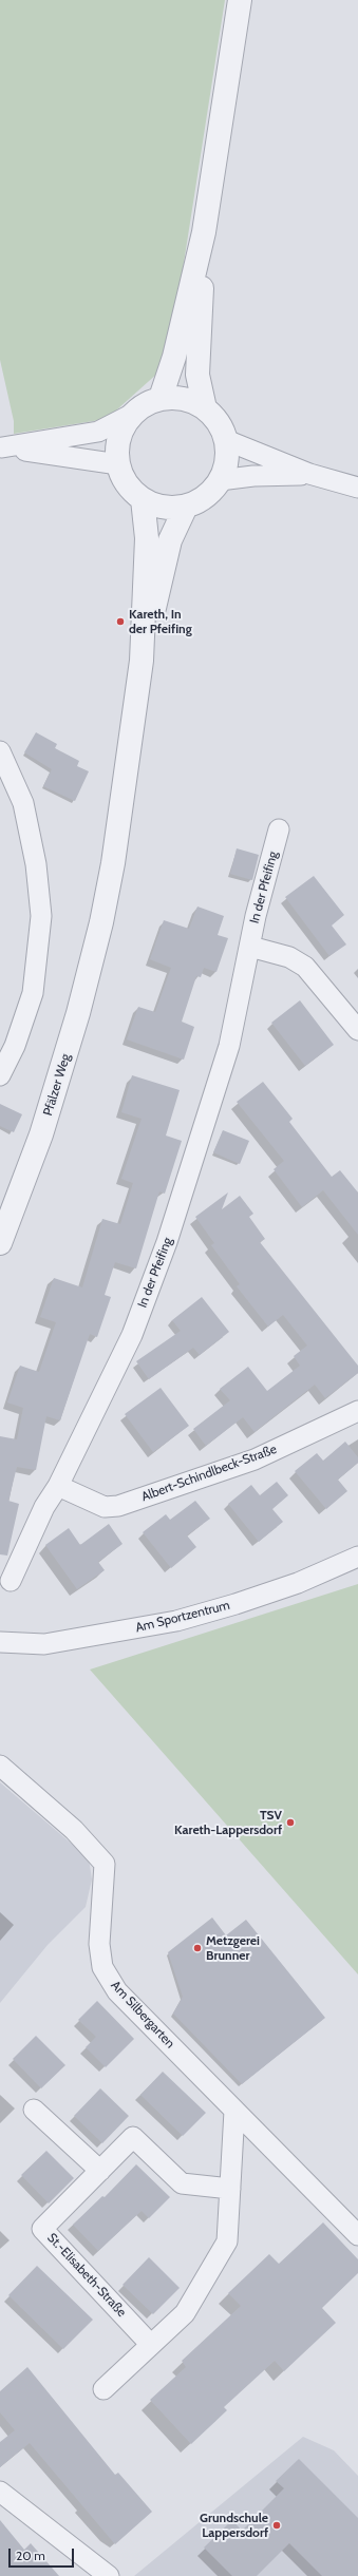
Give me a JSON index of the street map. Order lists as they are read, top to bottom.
{
  "streets": {
    "street": [
      "In der Pfeifing",
      "Pfälzer Weg",
      "Albert-Schindlbeck-Straße",
      "Am Sportzentrum",
      "Am Silbergarten",
      "St.-Elisabeth-Straße"
    ]
  },
  "crossings": [
    ["In der Pfeifing", "Albert-Schindlbeck-Straße"]
  ],
  "places": [
    "Kareth, In der Pfeifing",
    "TSV Kareth-Lappersdorf",
    "Metzgerei Brunner",
    "Grundschule Lappersdorf"
  ],
  "scale_bar": "20 m"
}
